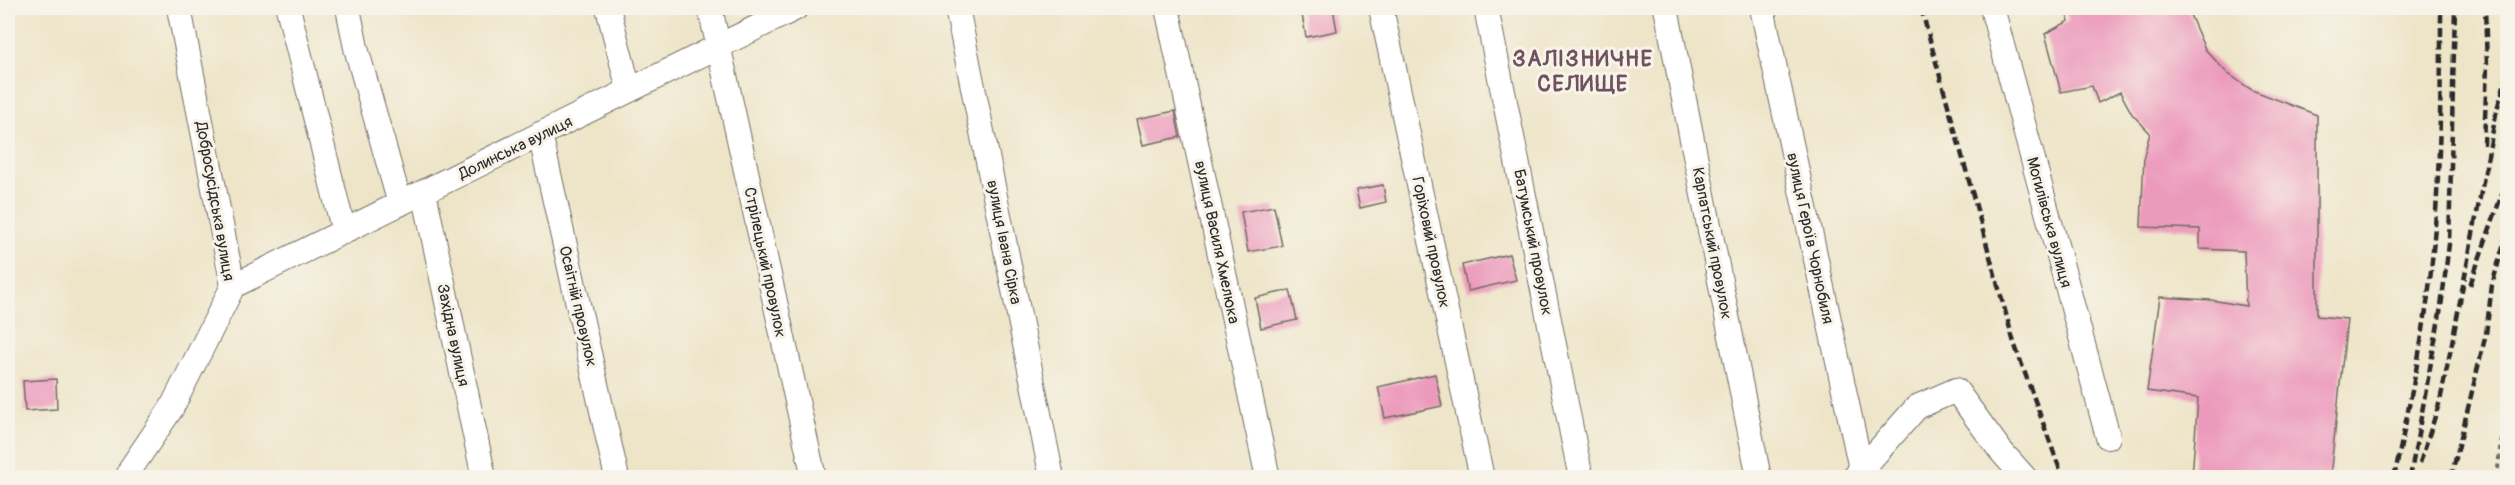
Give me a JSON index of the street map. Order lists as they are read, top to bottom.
{
  "streets": {
    "street": [
      "Долинська вулиця",
      "Добросусідська вулиця",
      "Могилівська вулиця",
      "вулиця Героїв Чорнобиля",
      "вулиця Івана Сірка",
      "вулиця Василя Хмелюка",
      "Горіховий провулок",
      "Батумський провулок",
      "Карпатський провулок",
      "Стрілецький провулок",
      "Освітній провулок",
      "Західна вулиця"
    ]
  },
  "crossings": [
    ["Долинська вулиця", "Добросусідська вулиця"],
    ["Долинська вулиця", "Стрілецький провулок"],
    ["Долинська вулиця", "Освітній провулок"],
    ["Долинська вулиця", "Західна вулиця"]
  ],
  "districts": ["ЗАЛІЗНИЧНЕ СЕЛИЩЕ"]
}
